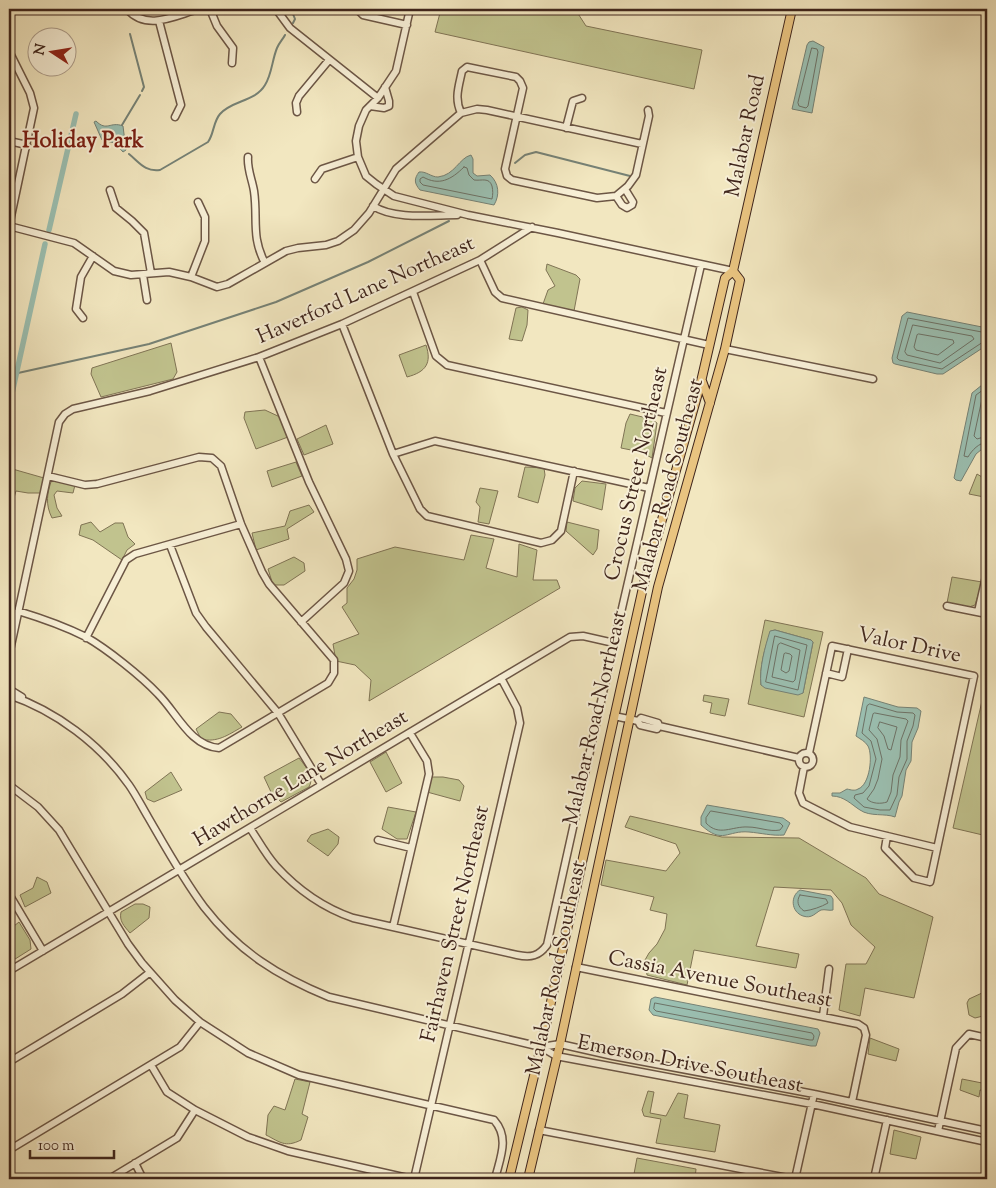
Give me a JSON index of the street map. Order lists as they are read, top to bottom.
{
  "streets": {
    "main road": ["Malabar Road", "Malabar Road Southeast", "Malabar Road Northeast"],
    "street": [
      "Haverford Lane Northeast",
      "Crocus Street Northeast",
      "Valor Drive",
      "Hawthorne Lane Northeast",
      "Fairhaven Street Northeast",
      "Cassia Avenue Southeast",
      "Emerson Drive Southeast"
    ]
  },
  "crossings": [
    ["Malabar Road", "Malabar Road Southeast"],
    ["Malabar Road", "Malabar Road Northeast"],
    ["Crocus Street Northeast", "Hawthorne Lane Northeast"],
    ["Crocus Street Northeast", "Fairhaven Street Northeast"],
    ["Malabar Road Southeast", "Malabar Road Northeast"],
    ["Malabar Road Southeast", "Cassia Avenue Southeast"],
    ["Malabar Road Southeast", "Emerson Drive Southeast"],
    ["Malabar Road Northeast", "Emerson Drive Southeast"],
    ["Hawthorne Lane Northeast", "Fairhaven Street Northeast"],
    ["Cassia Avenue Southeast", "Emerson Drive Southeast"]
  ],
  "districts": ["Holiday Park"],
  "scale_bar": "100 m",
  "north": "left"
}
